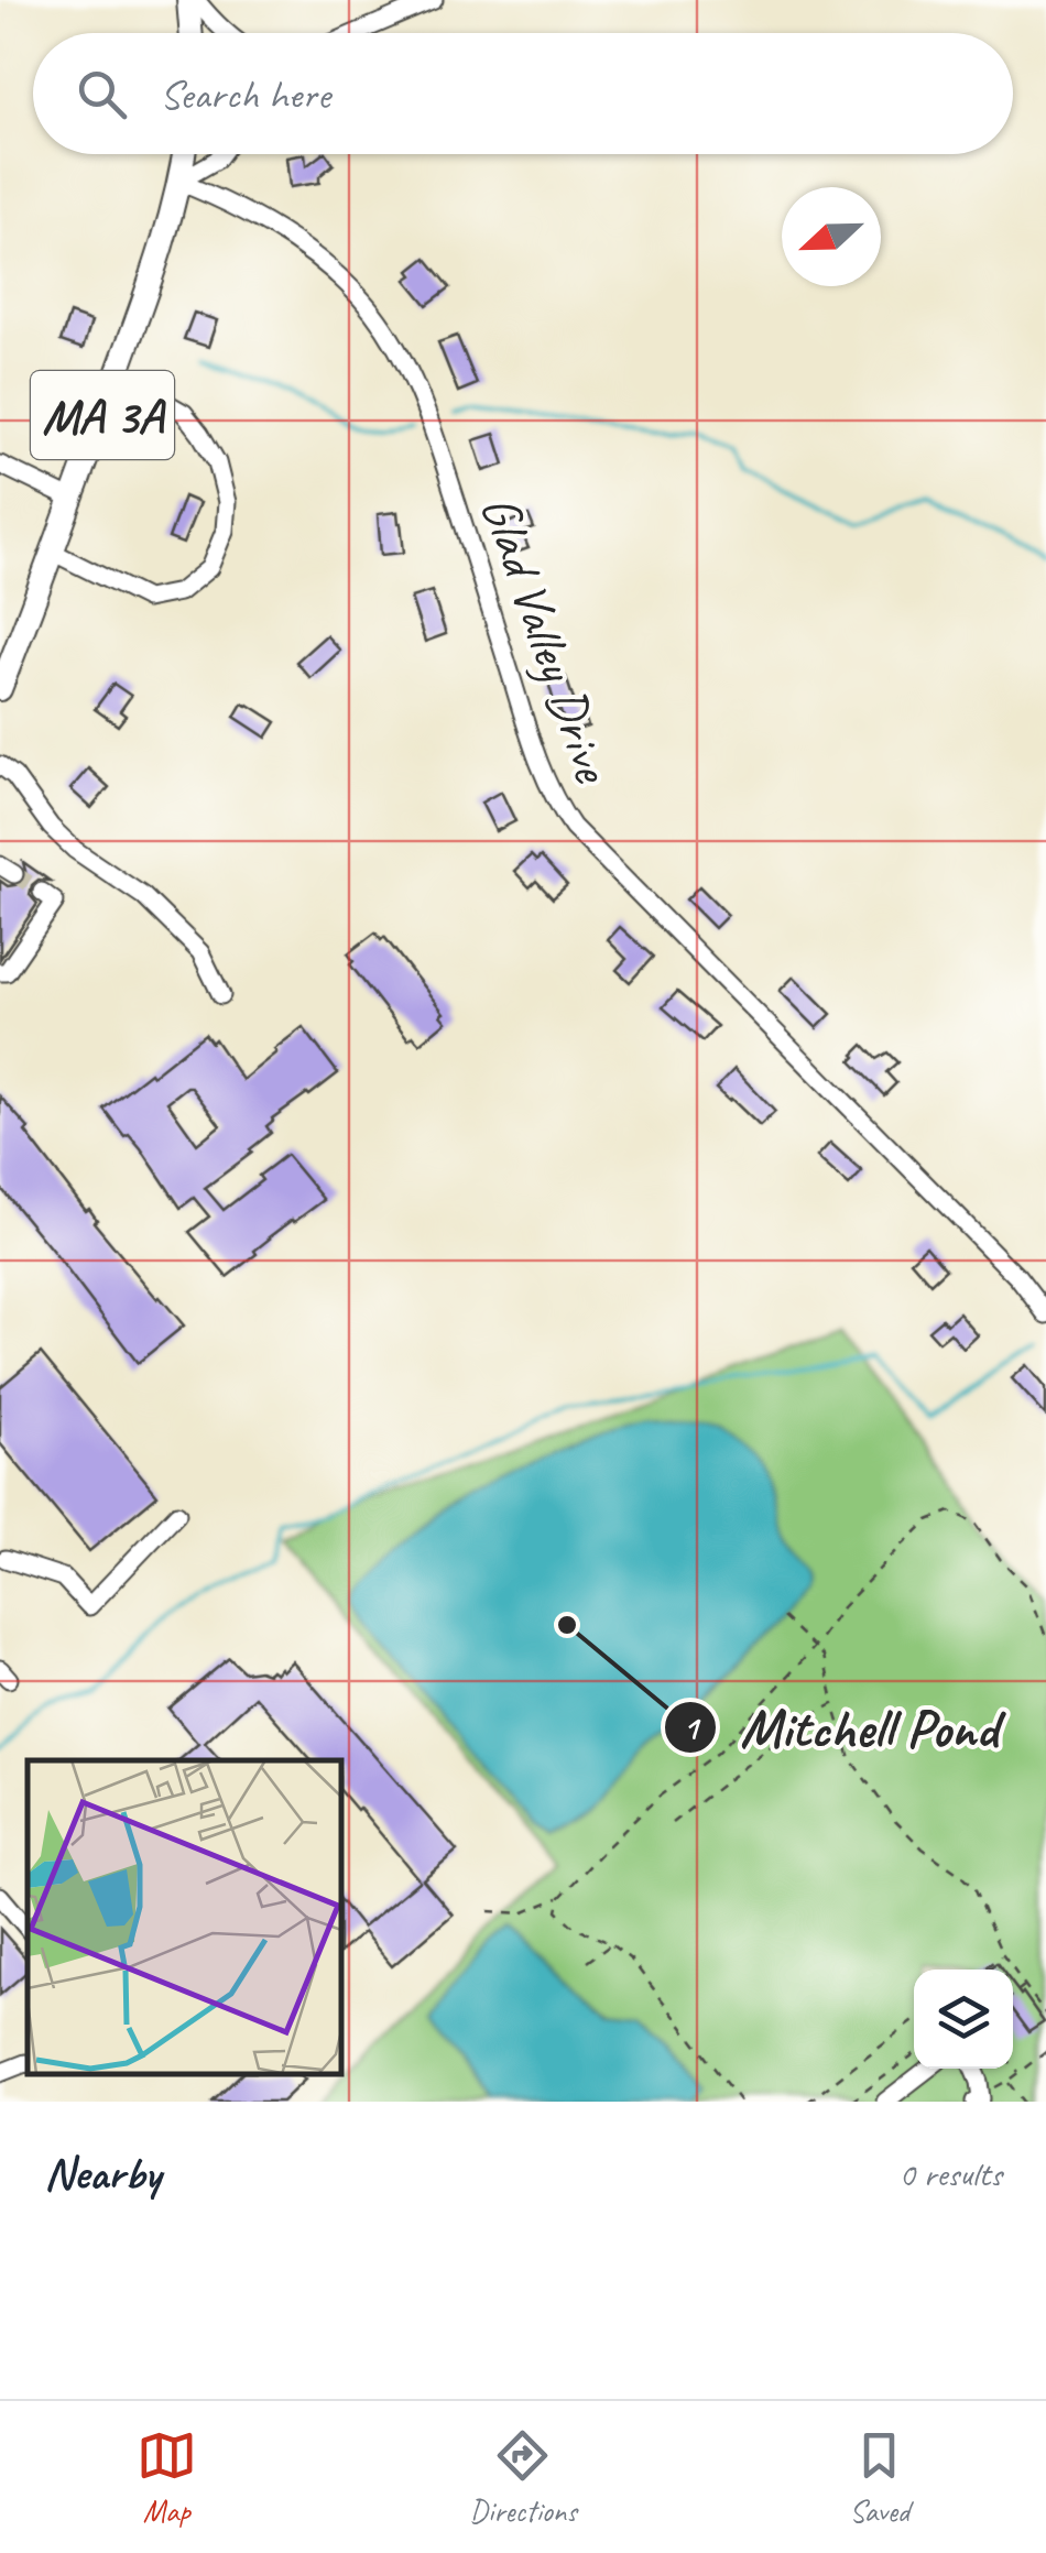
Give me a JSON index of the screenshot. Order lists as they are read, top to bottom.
{
  "streets": {
    "main road": ["MA 3A"],
    "street": ["Glad Valley Drive"]
  },
  "crossings": [
    ["MA 3A", "Glad Valley Drive"]
  ],
  "places": ["Mitchell Pond"],
  "north": "left",
  "page": {
    "search": "Search here",
    "heading": ["Nearby", "0 results"],
    "nav": ["Map", "Directions", "Saved"]
  }
}
